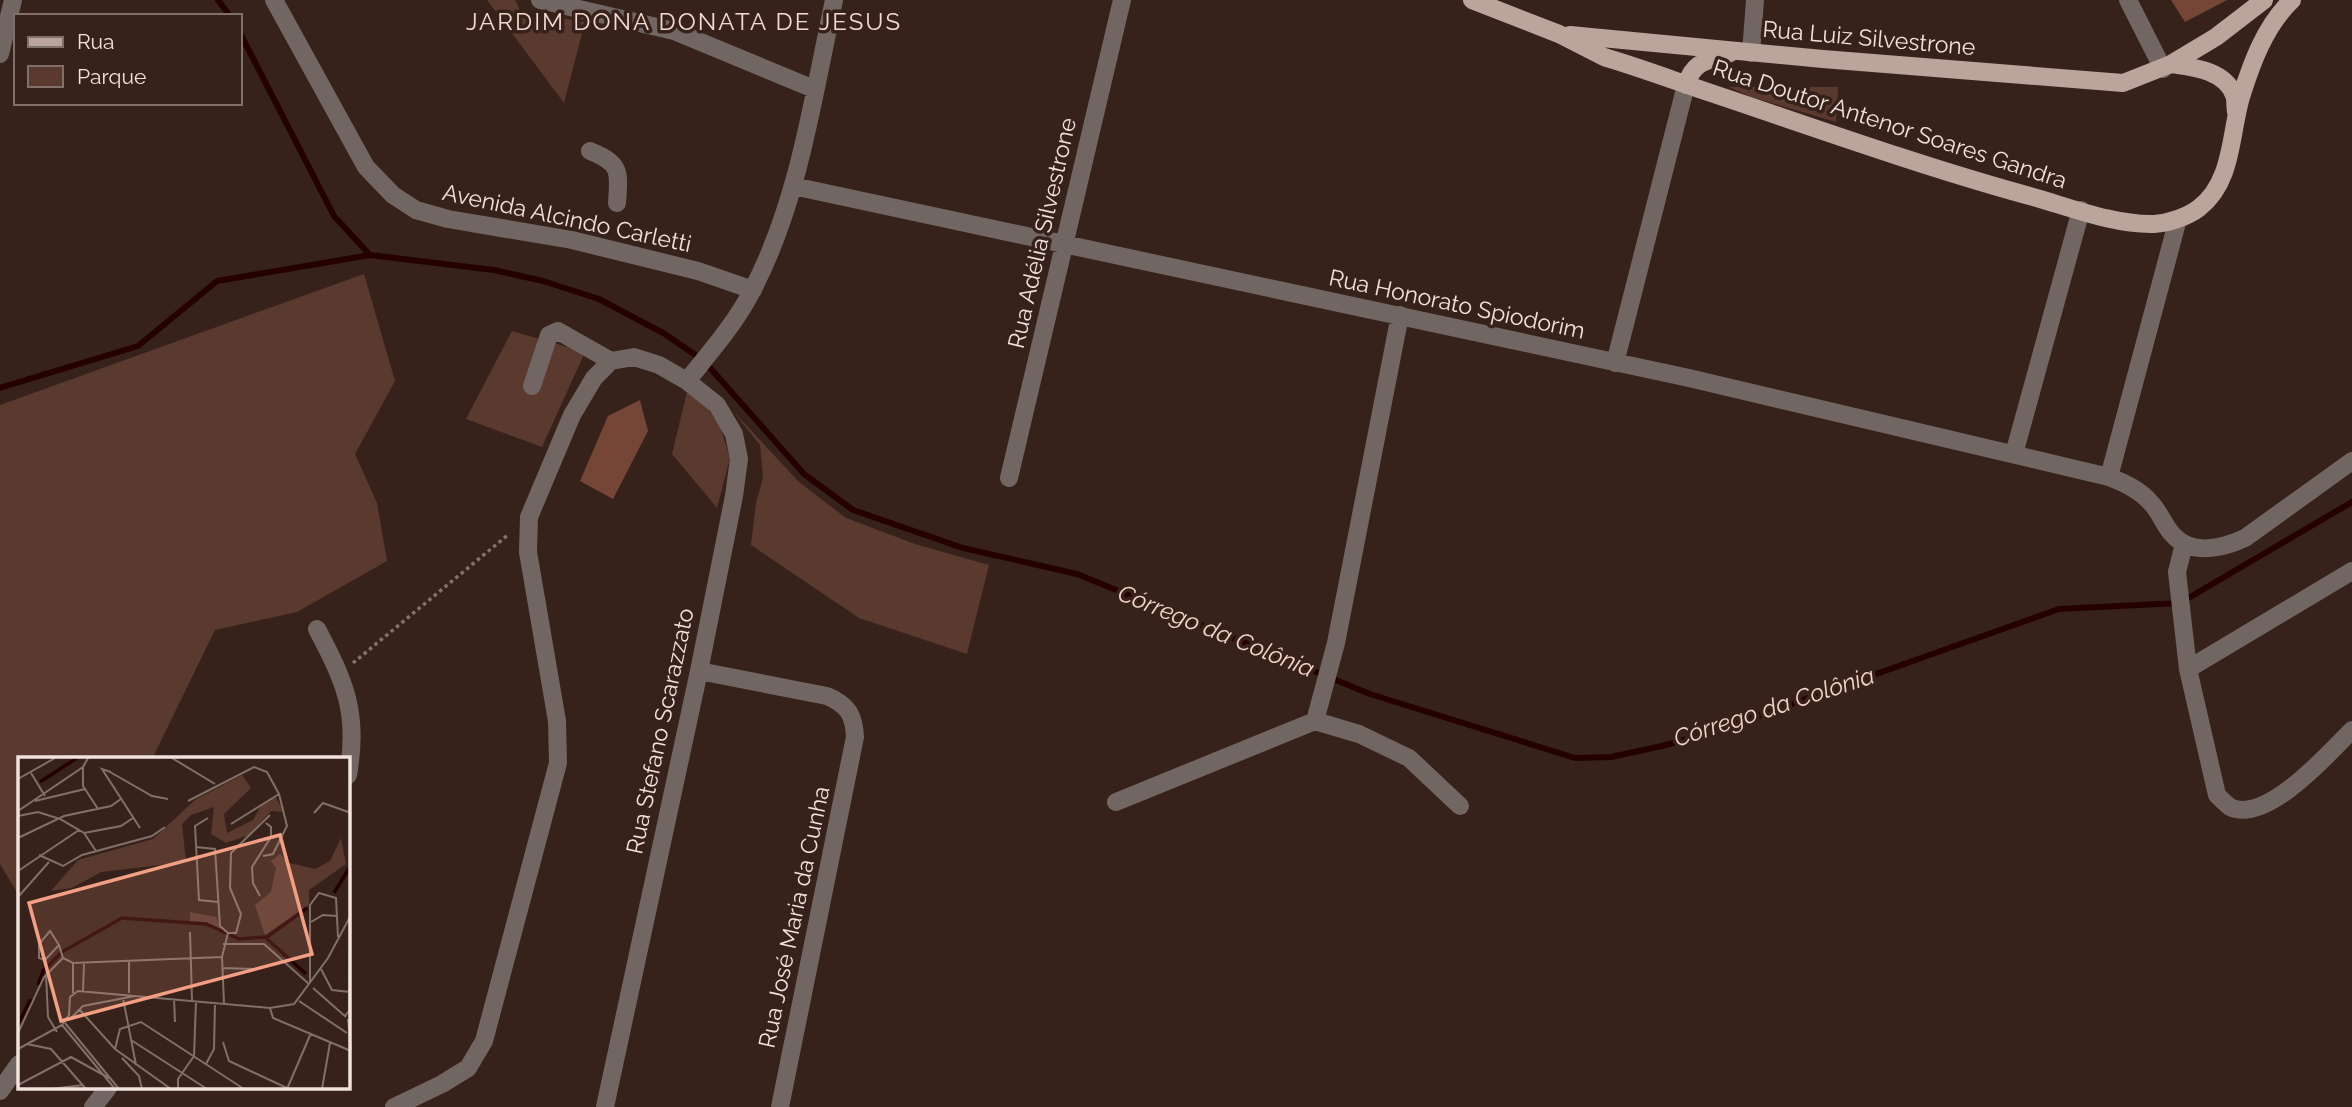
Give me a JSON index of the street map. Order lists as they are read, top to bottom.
{
  "streets": {
    "main road": ["Rua Luiz Silvestrone", "Rua Doutor Antenor Soares Gandra"],
    "street": [
      "Avenida Alcindo Carletti",
      "Rua Adélia Silvestrone",
      "Rua Honorato Spiodorim",
      "Rua Stefano Scarazzato",
      "Rua José Maria da Cunha"
    ]
  },
  "crossings": [
    ["Rua Luiz Silvestrone", "Rua Doutor Antenor Soares Gandra"],
    ["Rua Adélia Silvestrone", "Rua Honorato Spiodorim"],
    ["Rua Stefano Scarazzato", "Rua José Maria da Cunha"]
  ],
  "districts": ["JARDIM DONA DONATA DE JESUS"],
  "water": ["Córrego da Colônia"],
  "legend": ["Rua", "Parque"]
}
